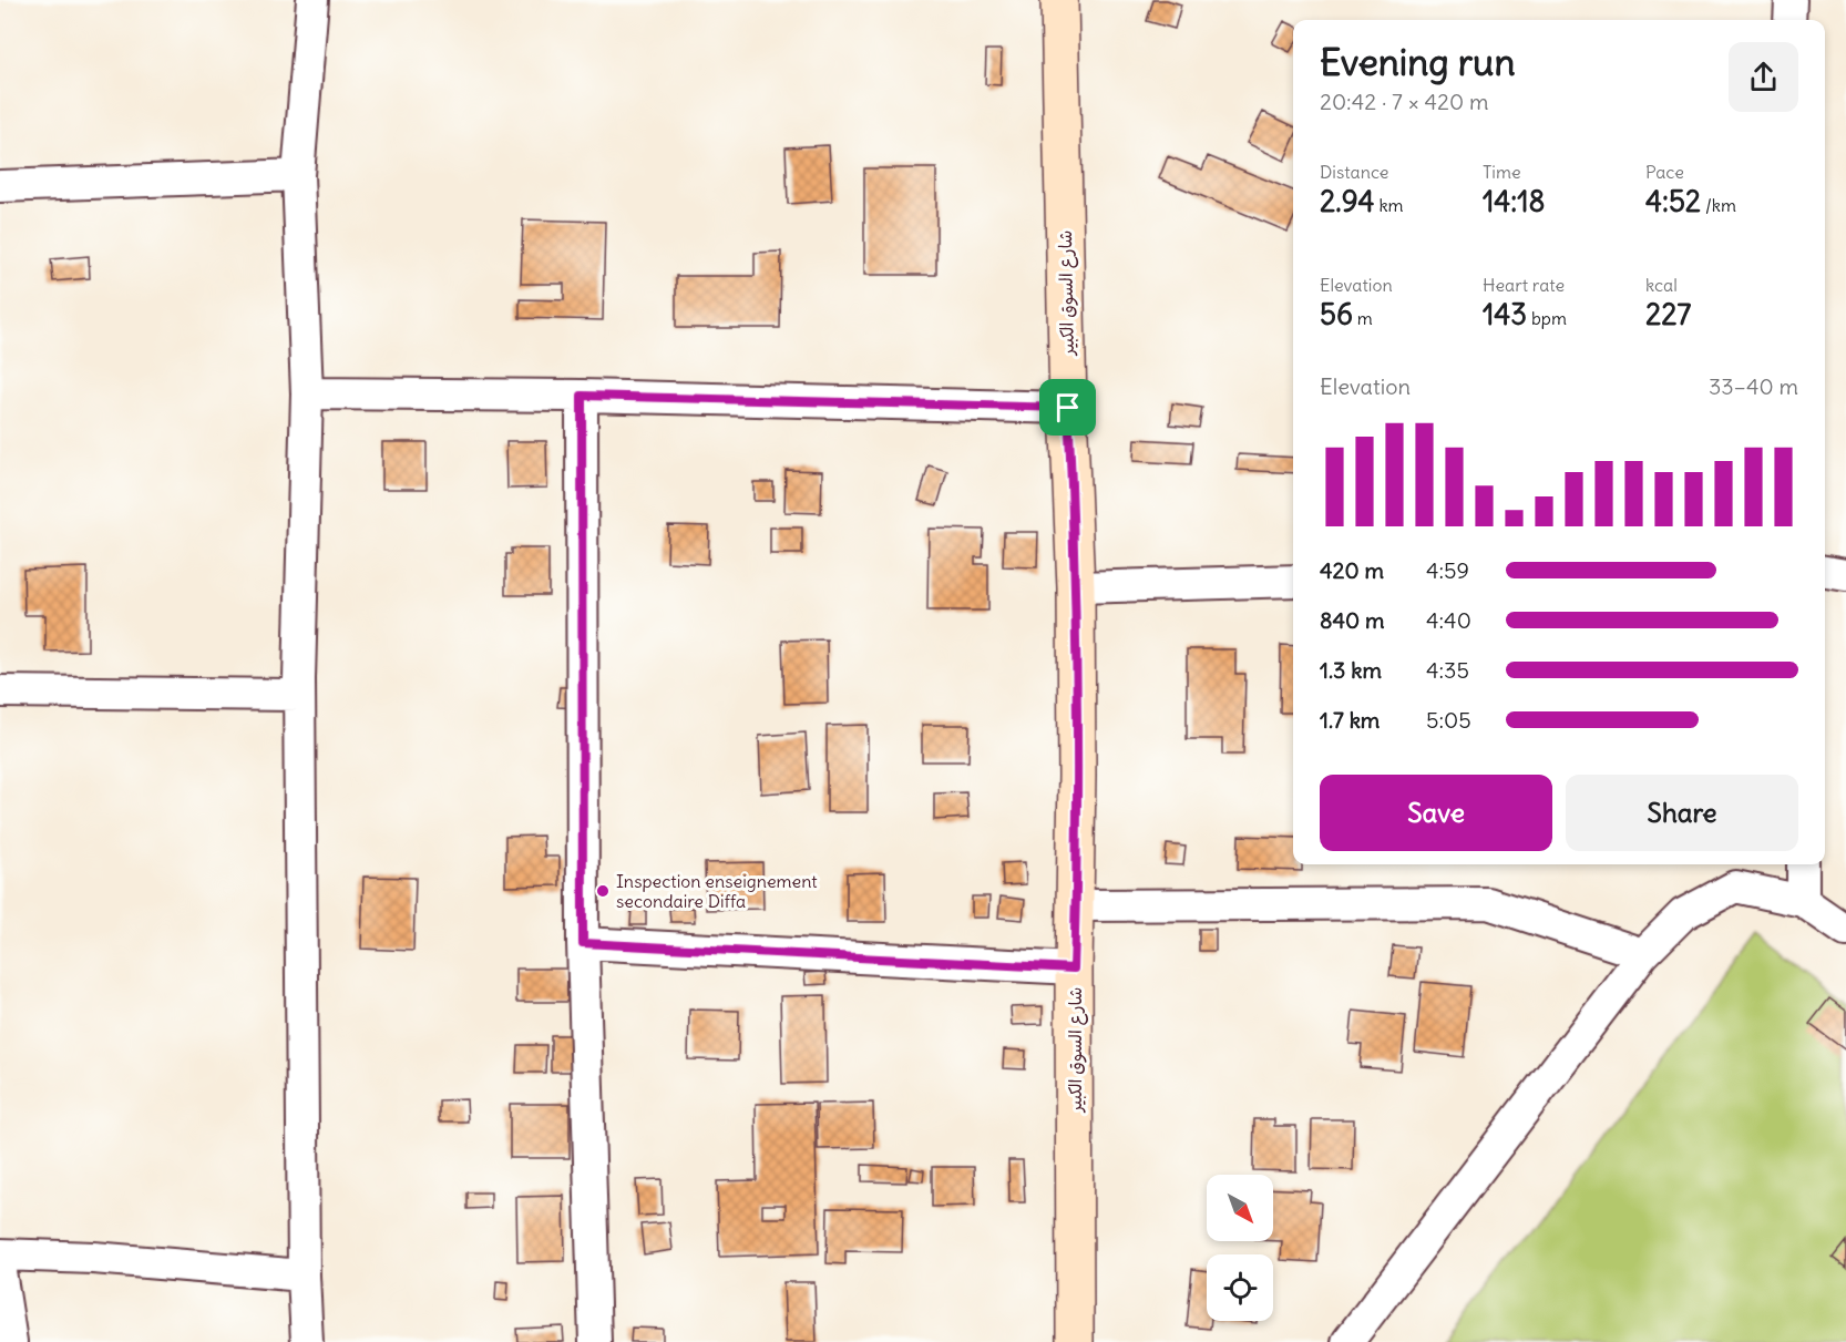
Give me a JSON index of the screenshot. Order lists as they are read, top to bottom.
{
  "streets": {
    "street": ["شارع السوق الكبير"]
  },
  "places": ["Inspection enseignement secondaire Diffa"],
  "north": "bottom right",
  "page": {
    "heading": ["Evening run", "20:42 · 7 × 420 m"],
    "stats": [
      ["Distance", "2.94 km"],
      ["Time", "14:18"],
      ["Pace", "4:52 /km"],
      ["Elevation", "56 m"],
      ["Heart rate", "143 bpm"],
      ["kcal", "227"]
    ],
    "chart": ["Elevation", "33–40 m"],
    "list": [
      {
        "name": "420 m",
        "note": "4:59"
      },
      {
        "name": "840 m",
        "note": "4:40"
      },
      {
        "name": "1.3 km",
        "note": "4:35"
      },
      {
        "name": "1.7 km",
        "note": "5:05"
      }
    ],
    "buttons": ["Save", "Share"]
  }
}
